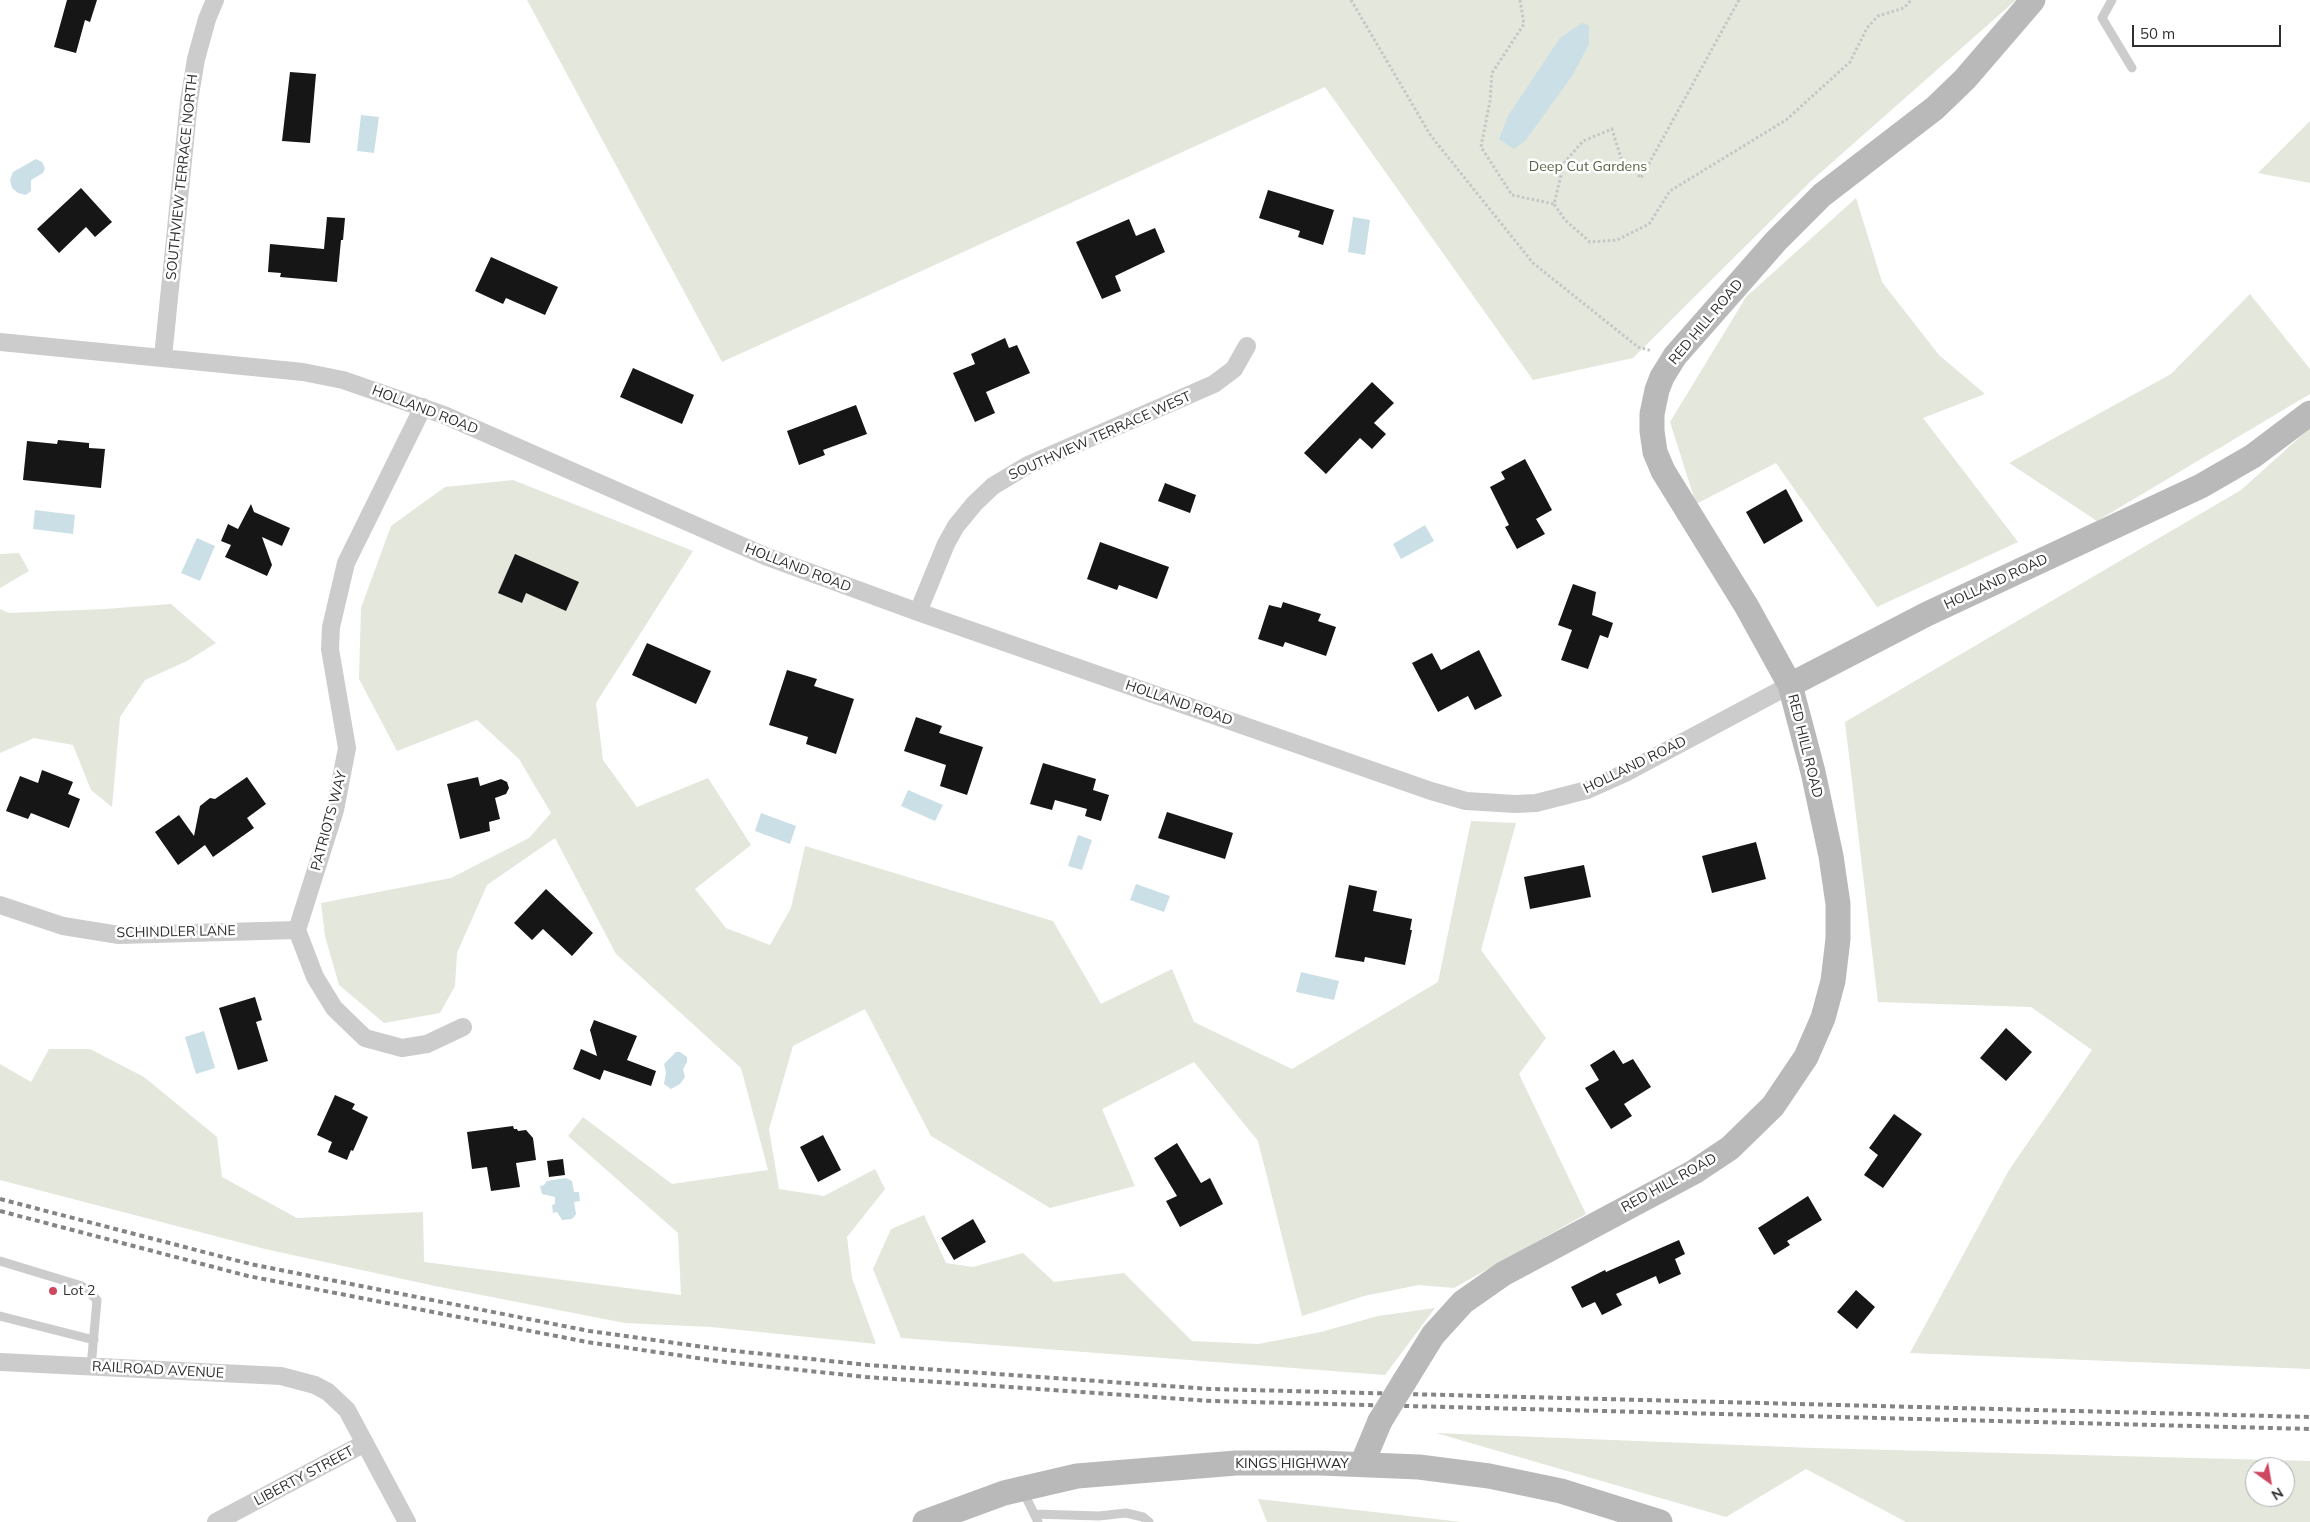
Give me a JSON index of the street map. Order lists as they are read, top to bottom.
{
  "streets": {
    "street": [
      "SOUTHVIEW TERRACE NORTH",
      "RED HILL ROAD",
      "HOLLAND ROAD",
      "SOUTHVIEW TERRACE WEST",
      "PATRIOTS WAY",
      "SCHINDLER LANE",
      "RAILROAD AVENUE",
      "KINGS HIGHWAY",
      "LIBERTY STREET"
    ]
  },
  "crossings": [
    ["SOUTHVIEW TERRACE NORTH", "HOLLAND ROAD"],
    ["RED HILL ROAD", "HOLLAND ROAD"],
    ["RED HILL ROAD", "KINGS HIGHWAY"],
    ["HOLLAND ROAD", "SOUTHVIEW TERRACE WEST"],
    ["HOLLAND ROAD", "PATRIOTS WAY"],
    ["PATRIOTS WAY", "SCHINDLER LANE"],
    ["RAILROAD AVENUE", "LIBERTY STREET"]
  ],
  "parks": ["Deep Cut Gardens"],
  "places": ["Lot 2"],
  "scale_bar": "50 m",
  "north": "bottom right"
}
